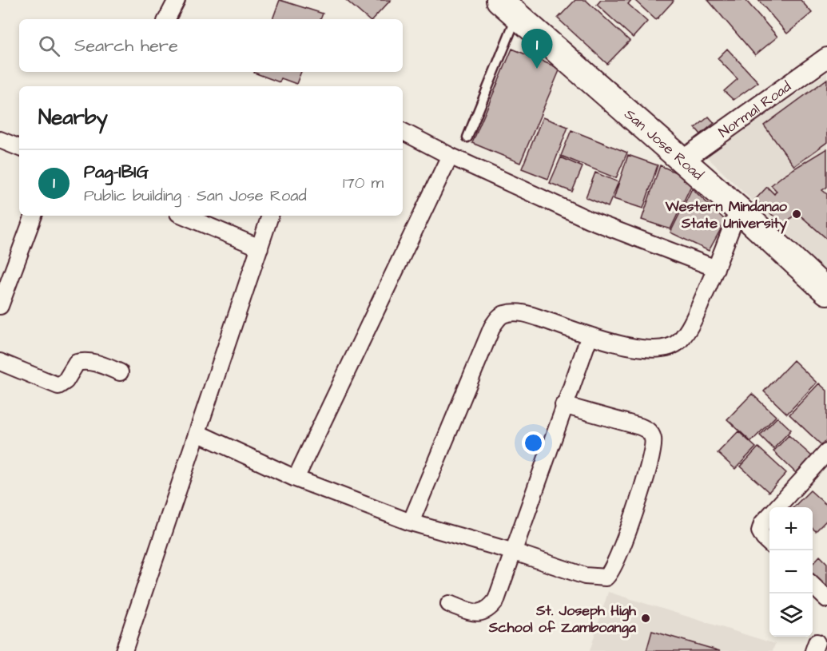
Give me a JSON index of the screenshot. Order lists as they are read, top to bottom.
{
  "streets": {
    "main road": ["San Jose Road"],
    "street": ["Normal Road"]
  },
  "crossings": [
    ["Normal Road", "San Jose Road"]
  ],
  "places": ["Western Mindanao State University", "St. Joseph High School of Zamboanga"],
  "page": {
    "search": "Search here",
    "pins": "1",
    "heading": "Nearby",
    "list": [
      {
        "mark": "1",
        "name": "Pag-IBIG",
        "note": "Public building · San Jose Road",
        "value": "170 m"
      }
    ],
    "map_buttons": ["+", "−"]
  }
}
